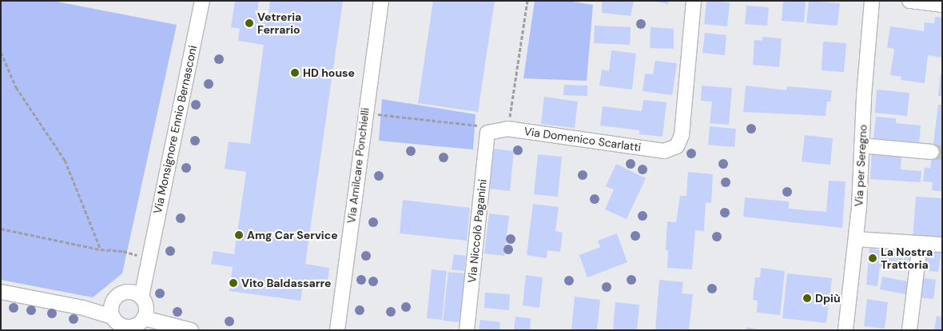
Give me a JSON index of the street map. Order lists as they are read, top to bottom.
{
  "streets": {
    "street": [
      "Via Monsignore Ennio Bernasconi",
      "Via Domenico Scarlatti",
      "Via Amilcare Ponchielli",
      "Via per Seregno",
      "Via Niccolò Paganini"
    ]
  },
  "crossings": [
    ["Via Domenico Scarlatti", "Via Niccolò Paganini"]
  ],
  "places": [
    "Vetreria Ferrario",
    "HD house",
    "Amg Car Service",
    "La Nostra Trattoria",
    "Vito Baldassarre",
    "Dpiù"
  ]
}
